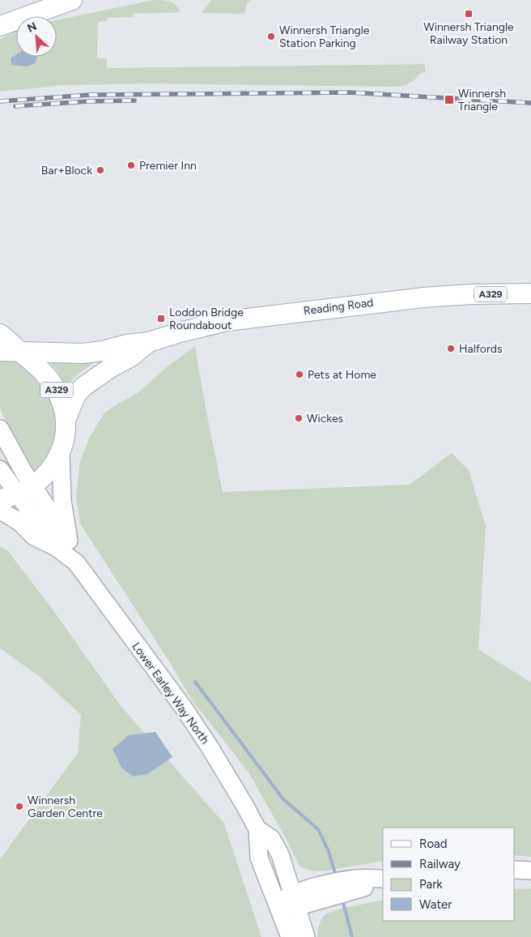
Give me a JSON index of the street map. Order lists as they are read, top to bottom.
{
  "streets": {
    "main road": ["A329", "Reading Road", "Lower Earley Way North"]
  },
  "crossings": [
    ["A329", "Reading Road"],
    ["A329", "Lower Earley Way North"]
  ],
  "places": {
    "transit": ["Winnersh Triangle Railway Station", "Winnersh Triangle", "Loddon Bridge Roundabout"],
    "other": [
      "Winnersh Triangle Station Parking",
      "Premier Inn",
      "Bar+Block",
      "Halfords",
      "Pets at Home",
      "Wickes",
      "Winnersh Garden Centre"
    ]
  },
  "legend": [
    "Road",
    "Railway",
    "Park",
    "Water"
  ],
  "north": "top left"
}
